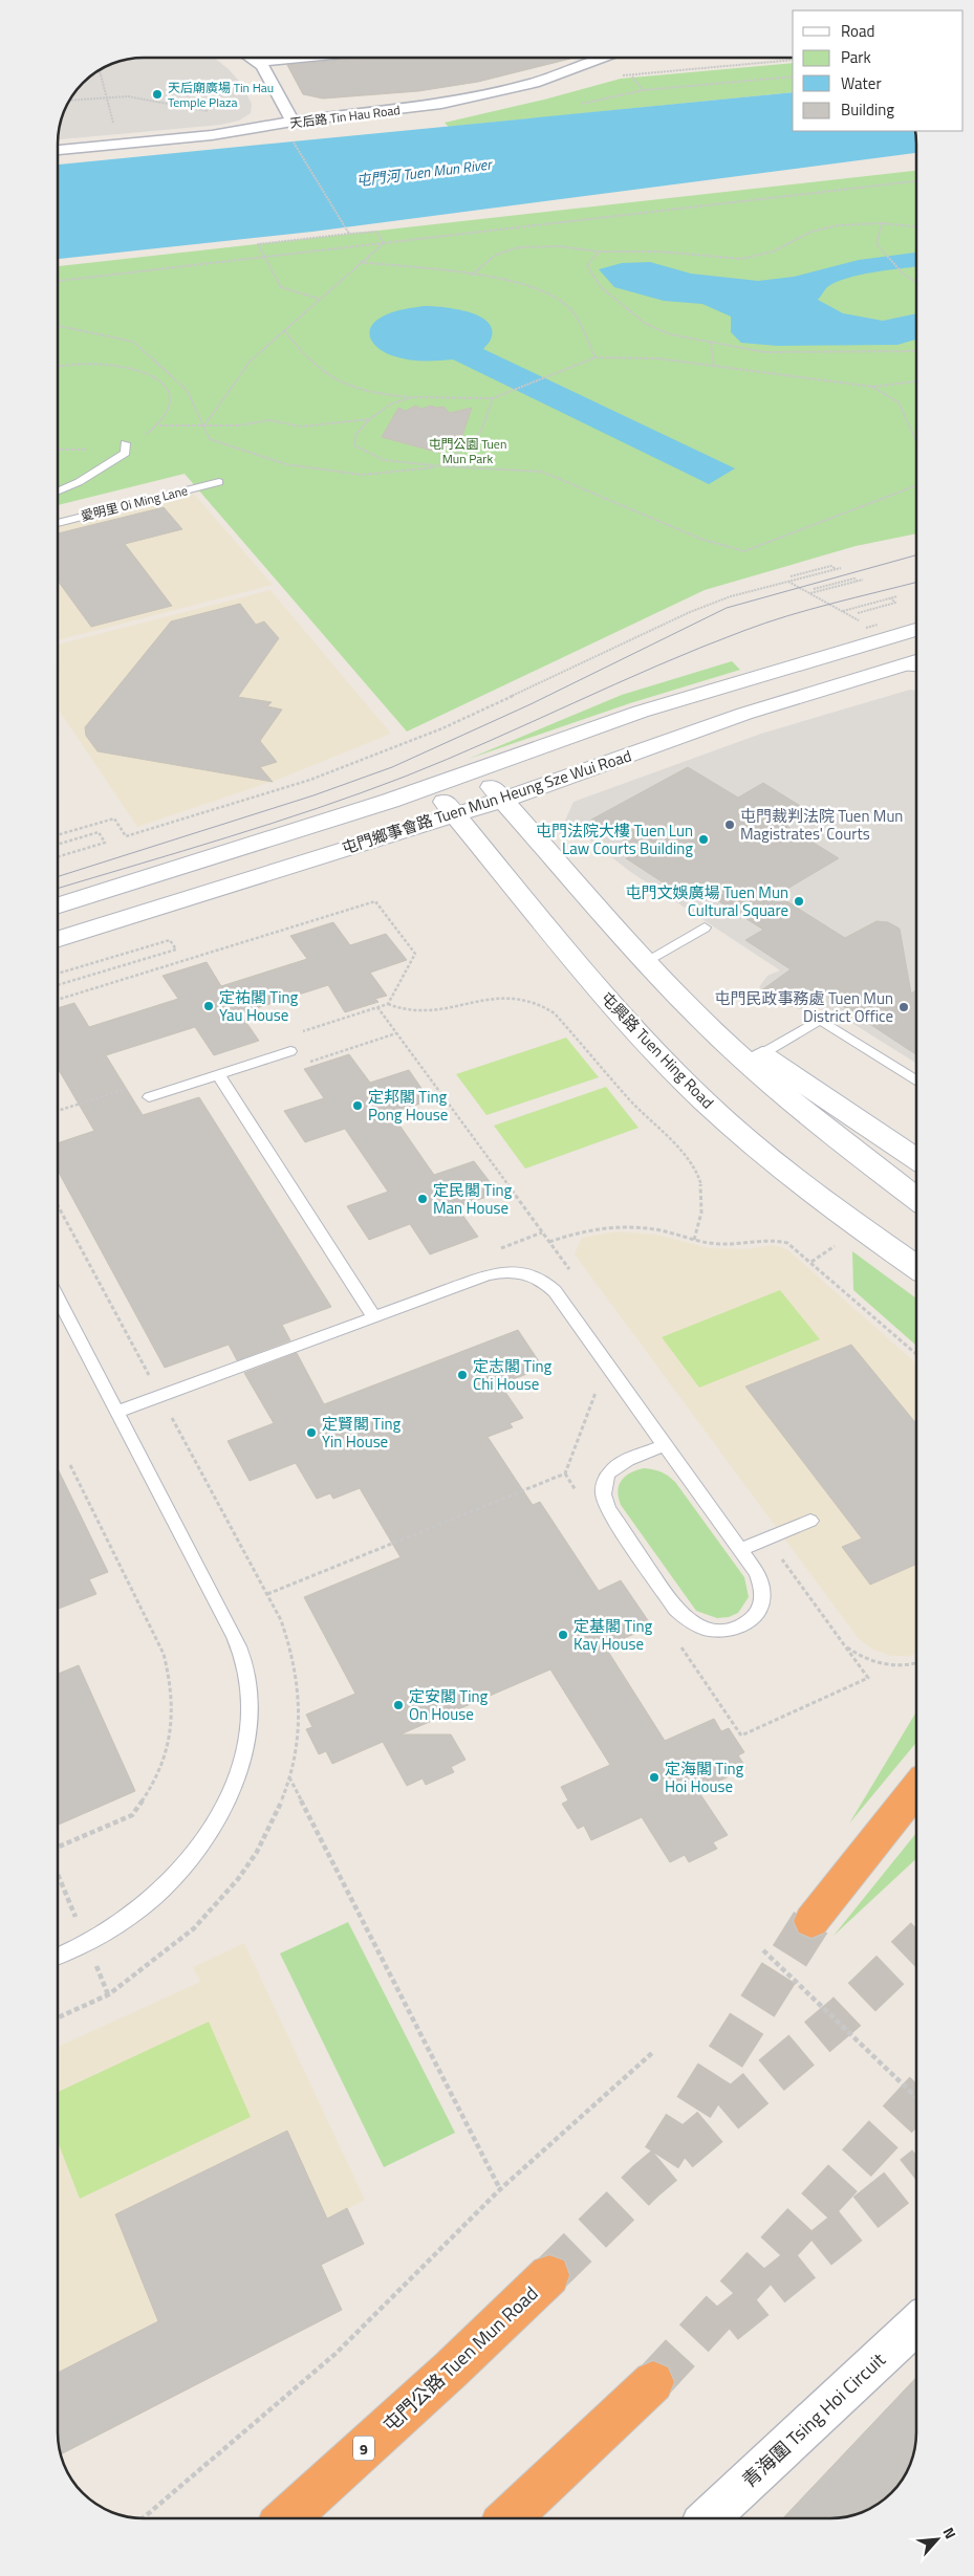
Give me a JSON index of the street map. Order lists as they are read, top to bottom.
{
  "streets": {
    "highway": ["屯門公路 Tuen Mun Road", "9"],
    "main road": ["屯門鄉事會路 Tuen Mun Heung Sze Wui Road", "屯興路 Tuen Hing Road"],
    "street": ["天后路 Tin Hau Road", "青海圍 Tsing Hoi Circuit"],
    "lane": ["愛明里 Oi Ming Lane"]
  },
  "crossings": [
    ["屯門鄉事會路 Tuen Mun Heung Sze Wui Road", "屯興路 Tuen Hing Road"]
  ],
  "water": ["屯門河 Tuen Mun River"],
  "parks": ["屯門公園 Tuen Mun Park"],
  "places": [
    "天后廟廣場 Tin Hau Temple Plaza",
    "屯門裁判法院 Tuen Mun Magistrates' Courts",
    "屯門法院大樓 Tuen Lun Law Courts Building",
    "屯門文娛廣場 Tuen Mun Cultural Square",
    "定祐閣 Ting Yau House",
    "屯門民政事務處 Tuen Mun District Office",
    "定邦閣 Ting Pong House",
    "定民閣 Ting Man House",
    "定志閣 Ting Chi House",
    "定賢閣 Ting Yin House",
    "定基閣 Ting Kay House",
    "定安閣 Ting On House",
    "定海閣 Ting Hoi House"
  ],
  "legend": [
    "Road",
    "Park",
    "Water",
    "Building"
  ],
  "north": "top right"
}
